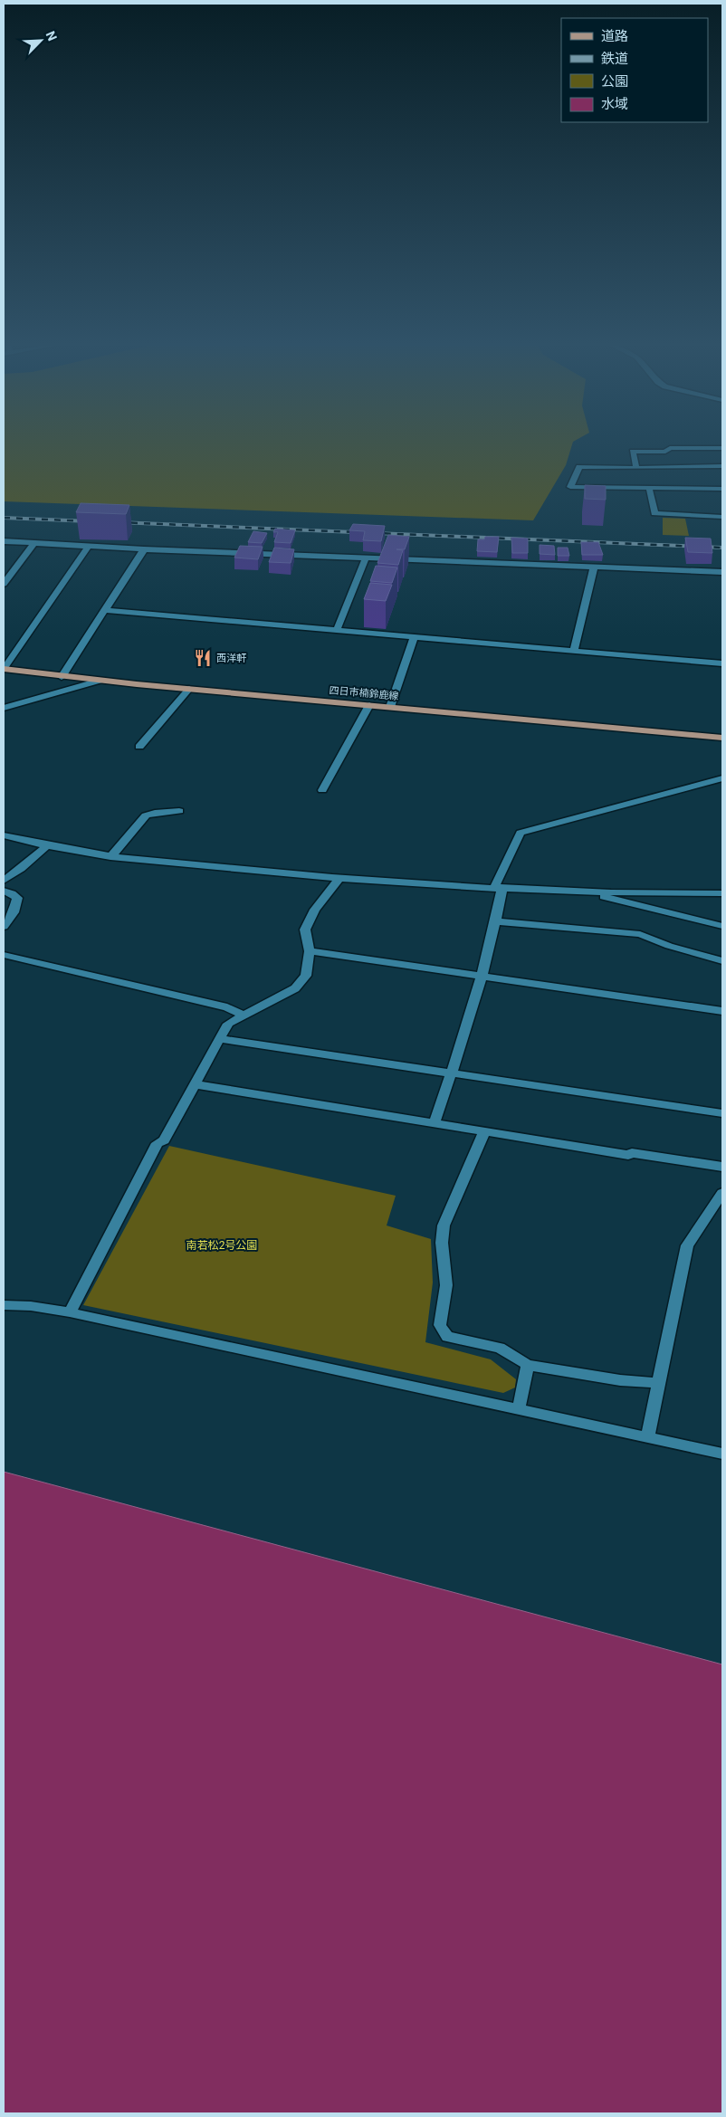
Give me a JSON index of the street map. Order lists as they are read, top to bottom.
{
  "streets": {
    "main road": ["四日市楠鈴鹿線"]
  },
  "parks": ["南若松2号公園"],
  "places": {
    "restaurant": ["西洋軒"]
  },
  "legend": [
    "道路",
    "鉄道",
    "公園",
    "水域"
  ],
  "north": "top right"
}
